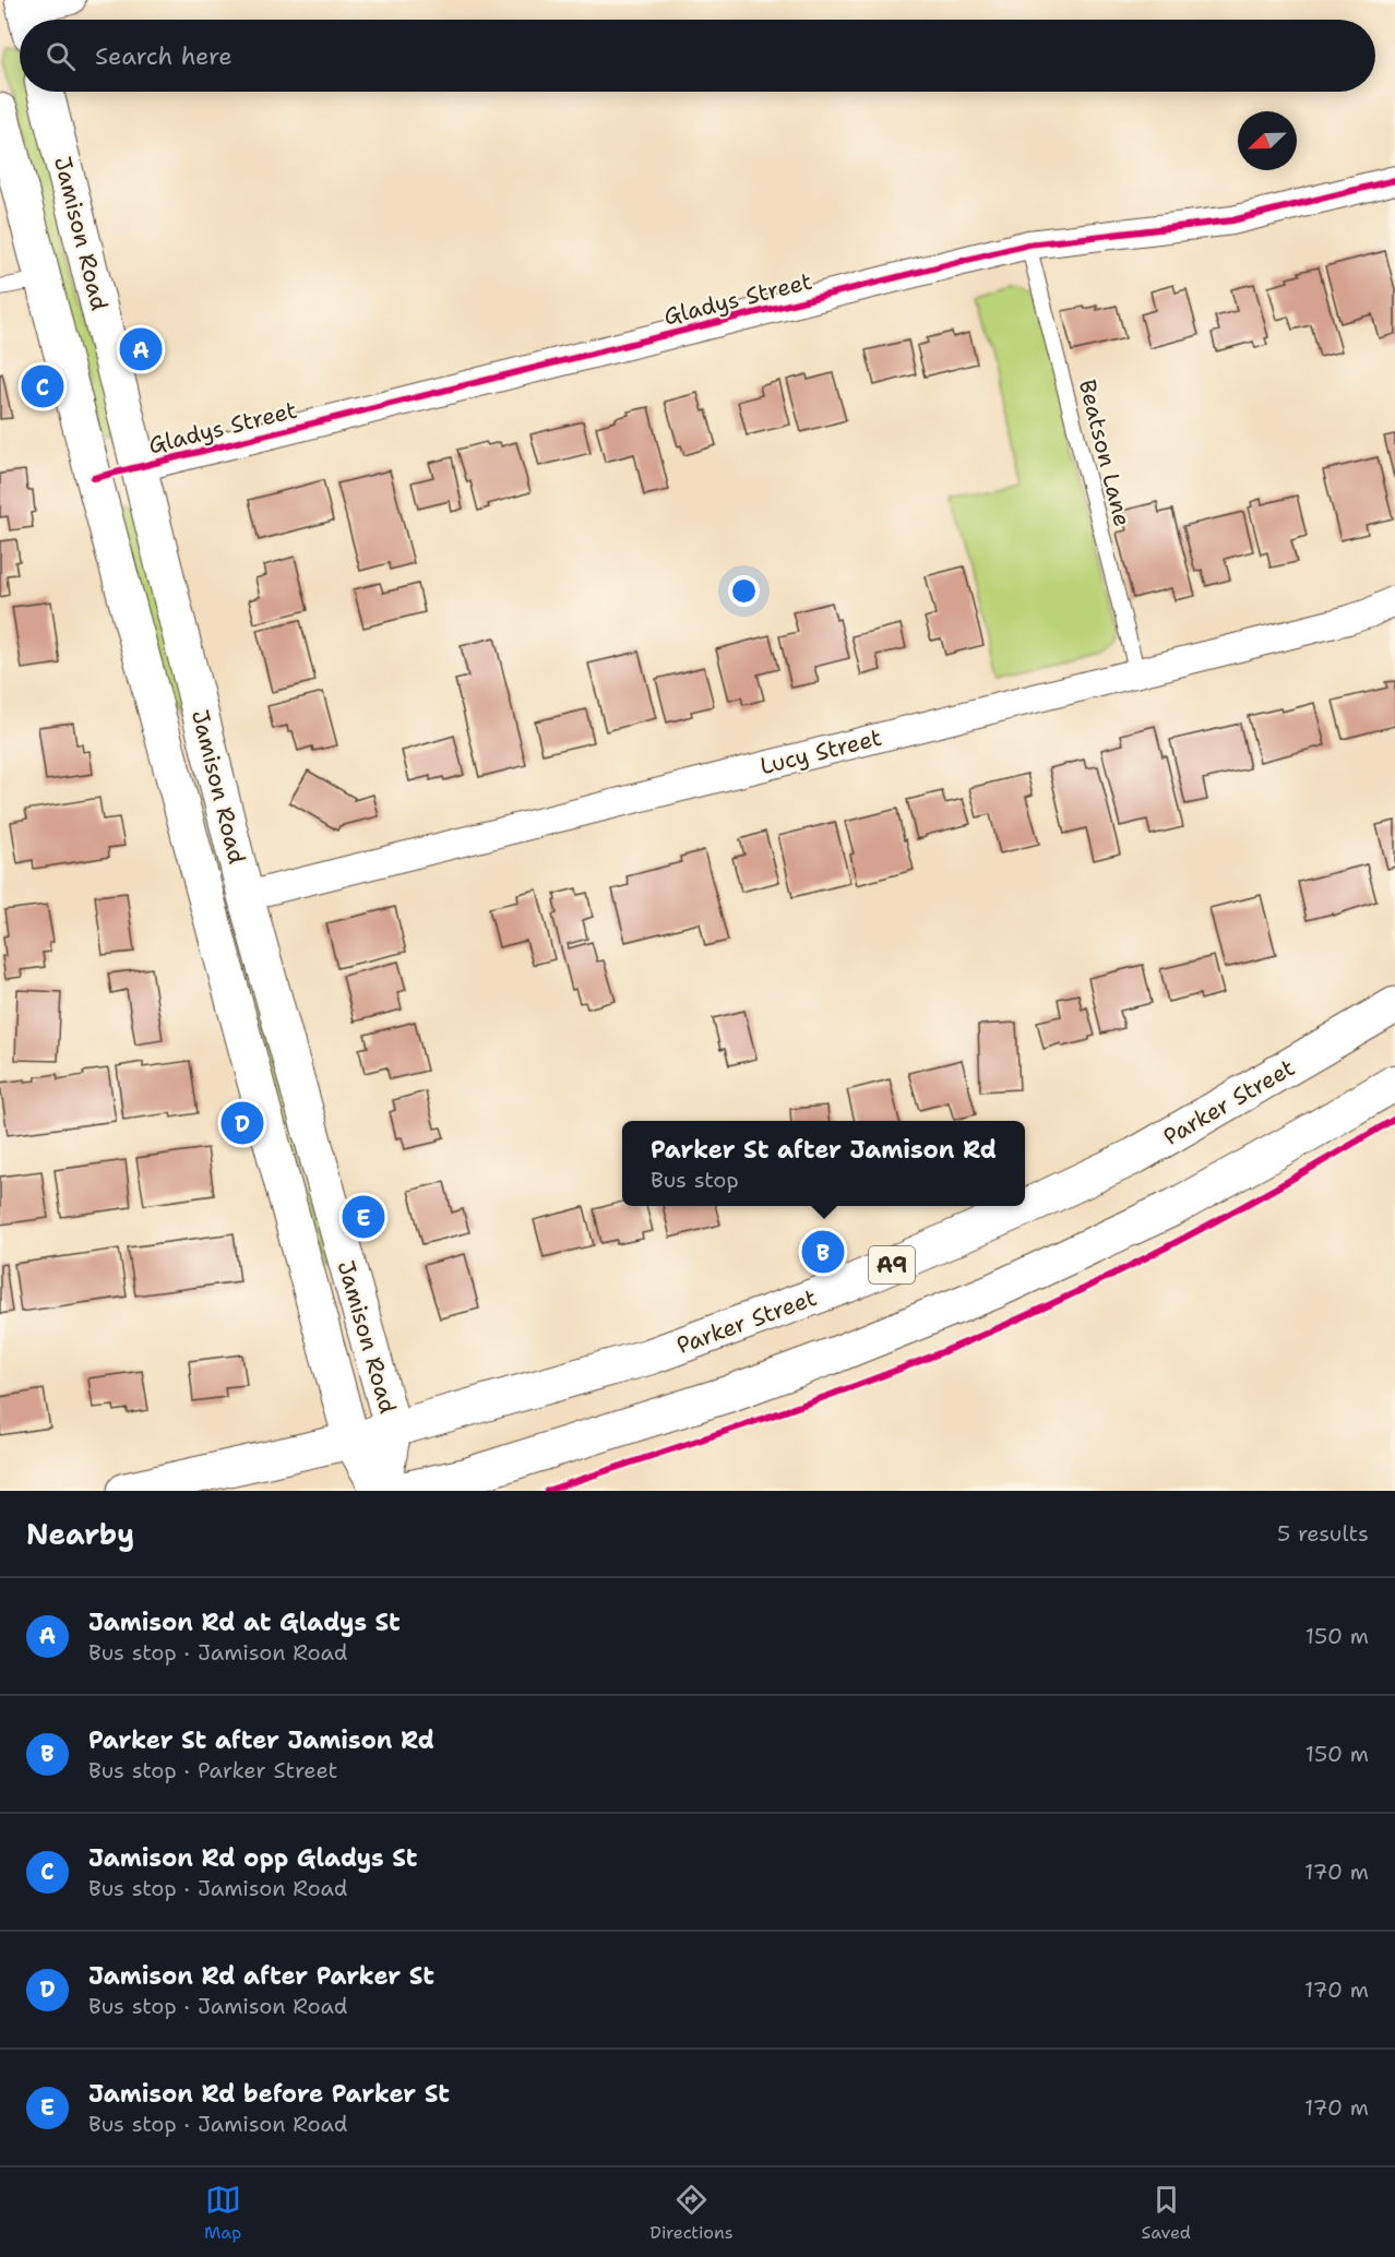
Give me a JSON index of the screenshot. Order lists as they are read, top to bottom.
{
  "streets": {
    "main road": [
      "Jamison Road",
      "Gladys Street",
      "Parker Street",
      "A9"
    ],
    "street": ["Lucy Street"],
    "lane": ["Beatson Lane"]
  },
  "crossings": [
    ["Jamison Road", "Gladys Street"],
    ["Jamison Road", "Lucy Street"],
    ["Jamison Road", "Parker Street"],
    ["Gladys Street", "Beatson Lane"],
    ["Beatson Lane", "Lucy Street"]
  ],
  "north": "bottom left",
  "page": {
    "search": "Search here",
    "pins": [
      "A",
      "C",
      "D",
      "E",
      "B"
    ],
    "popup": ["Parker St after Jamison Rd", "Bus stop"],
    "heading": ["Nearby", "5 results"],
    "list": [
      {
        "mark": "A",
        "name": "Jamison Rd at Gladys St",
        "note": "Bus stop · Jamison Road",
        "value": "150 m"
      },
      {
        "mark": "B",
        "name": "Parker St after Jamison Rd",
        "note": "Bus stop · Parker Street",
        "value": "150 m"
      },
      {
        "mark": "C",
        "name": "Jamison Rd opp Gladys St",
        "note": "Bus stop · Jamison Road",
        "value": "170 m"
      },
      {
        "mark": "D",
        "name": "Jamison Rd after Parker St",
        "note": "Bus stop · Jamison Road",
        "value": "170 m"
      },
      {
        "mark": "E",
        "name": "Jamison Rd before Parker St",
        "note": "Bus stop · Jamison Road",
        "value": "170 m"
      }
    ],
    "nav": ["Map", "Directions", "Saved"]
  }
}
